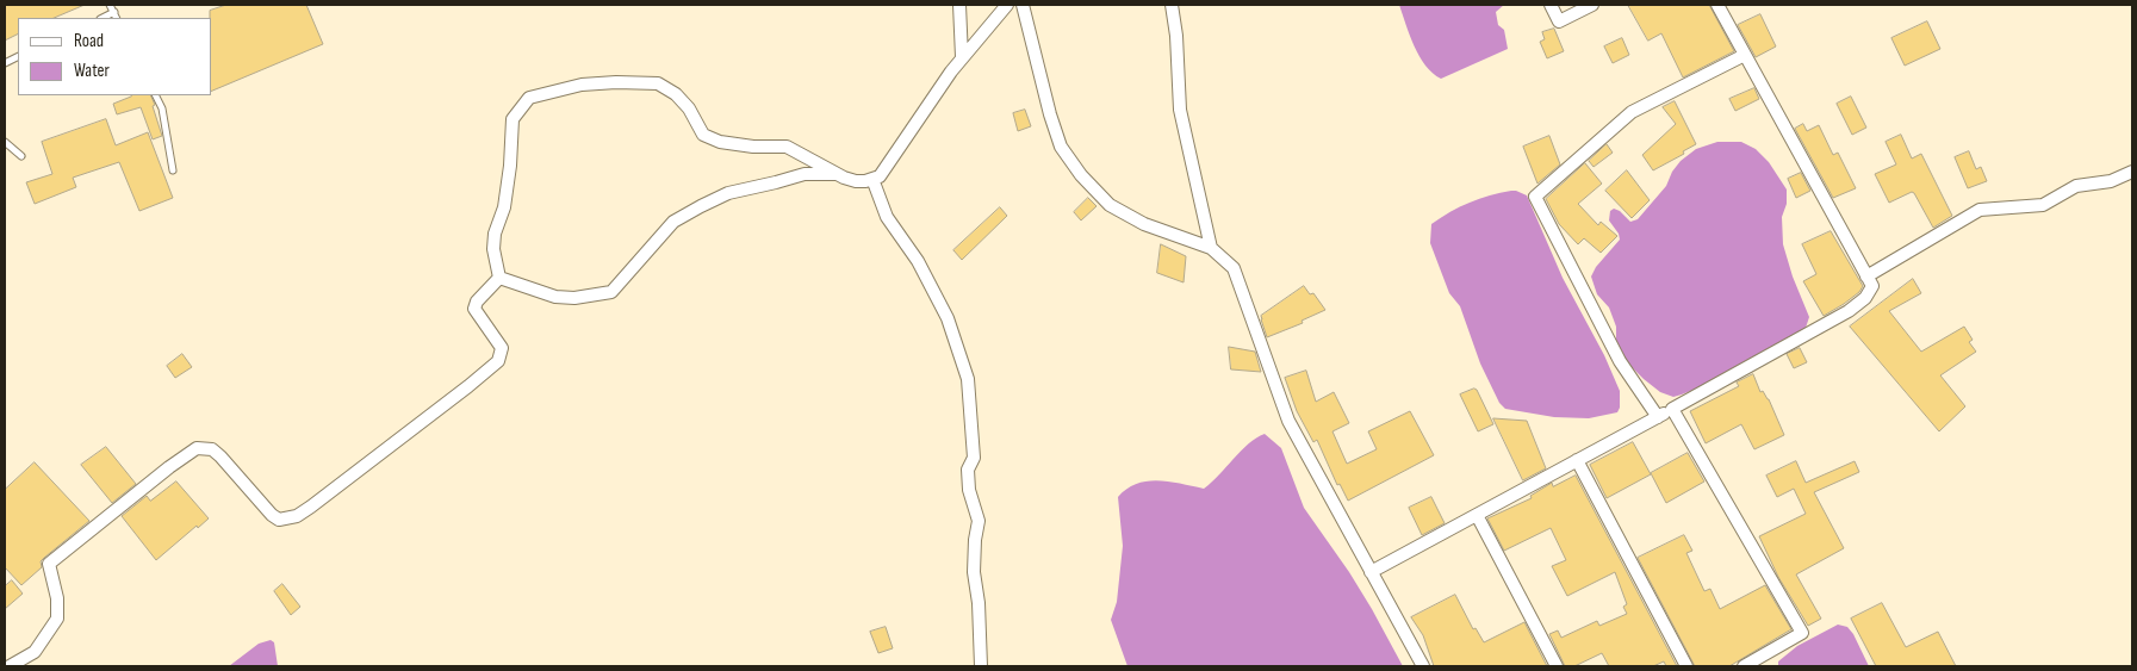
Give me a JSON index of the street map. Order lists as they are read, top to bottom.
{
  "legend": ["Road", "Water"]
}
